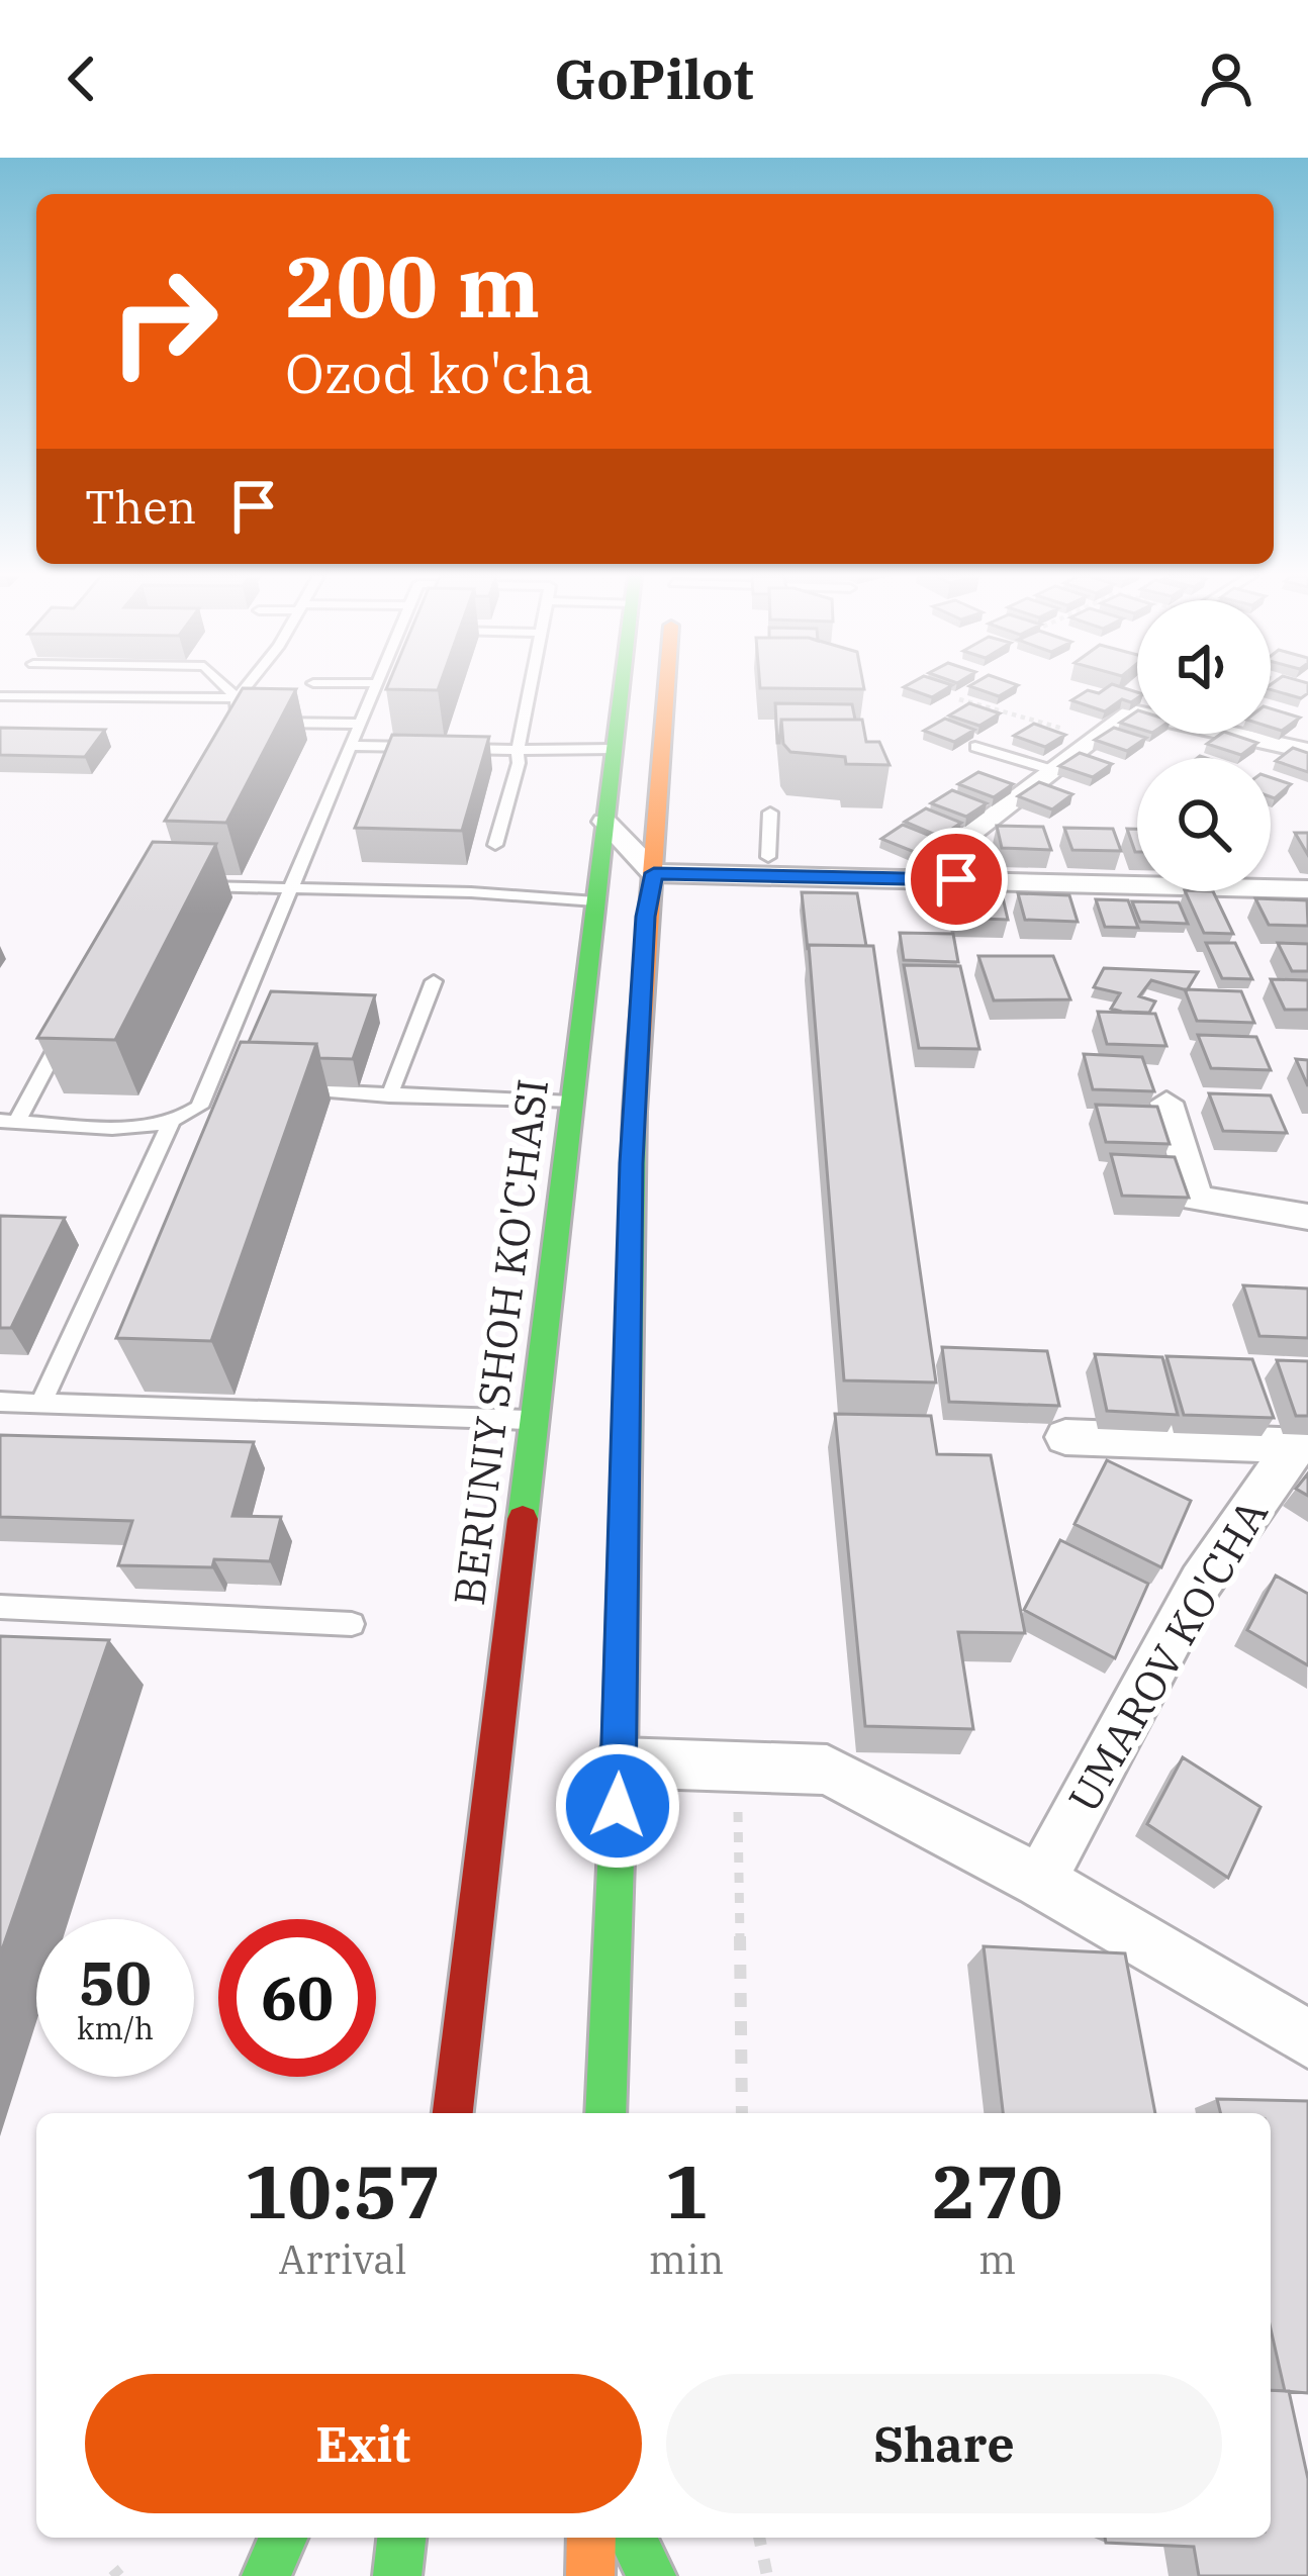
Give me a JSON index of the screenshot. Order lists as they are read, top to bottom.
{
  "streets": {
    "main road": ["BERUNIY SHOH KO'CHASI"],
    "street": ["UMAROV KO'CHA"]
  },
  "page": {
    "header": "GoPilot",
    "turn": ["200 m", "Ozod ko'cha"],
    "then": "Then",
    "speed": "50 km/h",
    "limit": "60",
    "eta": [
      "10:57",
      "Arrival",
      "1",
      "min",
      "270",
      "m"
    ],
    "buttons": ["Exit", "Share"]
  }
}
